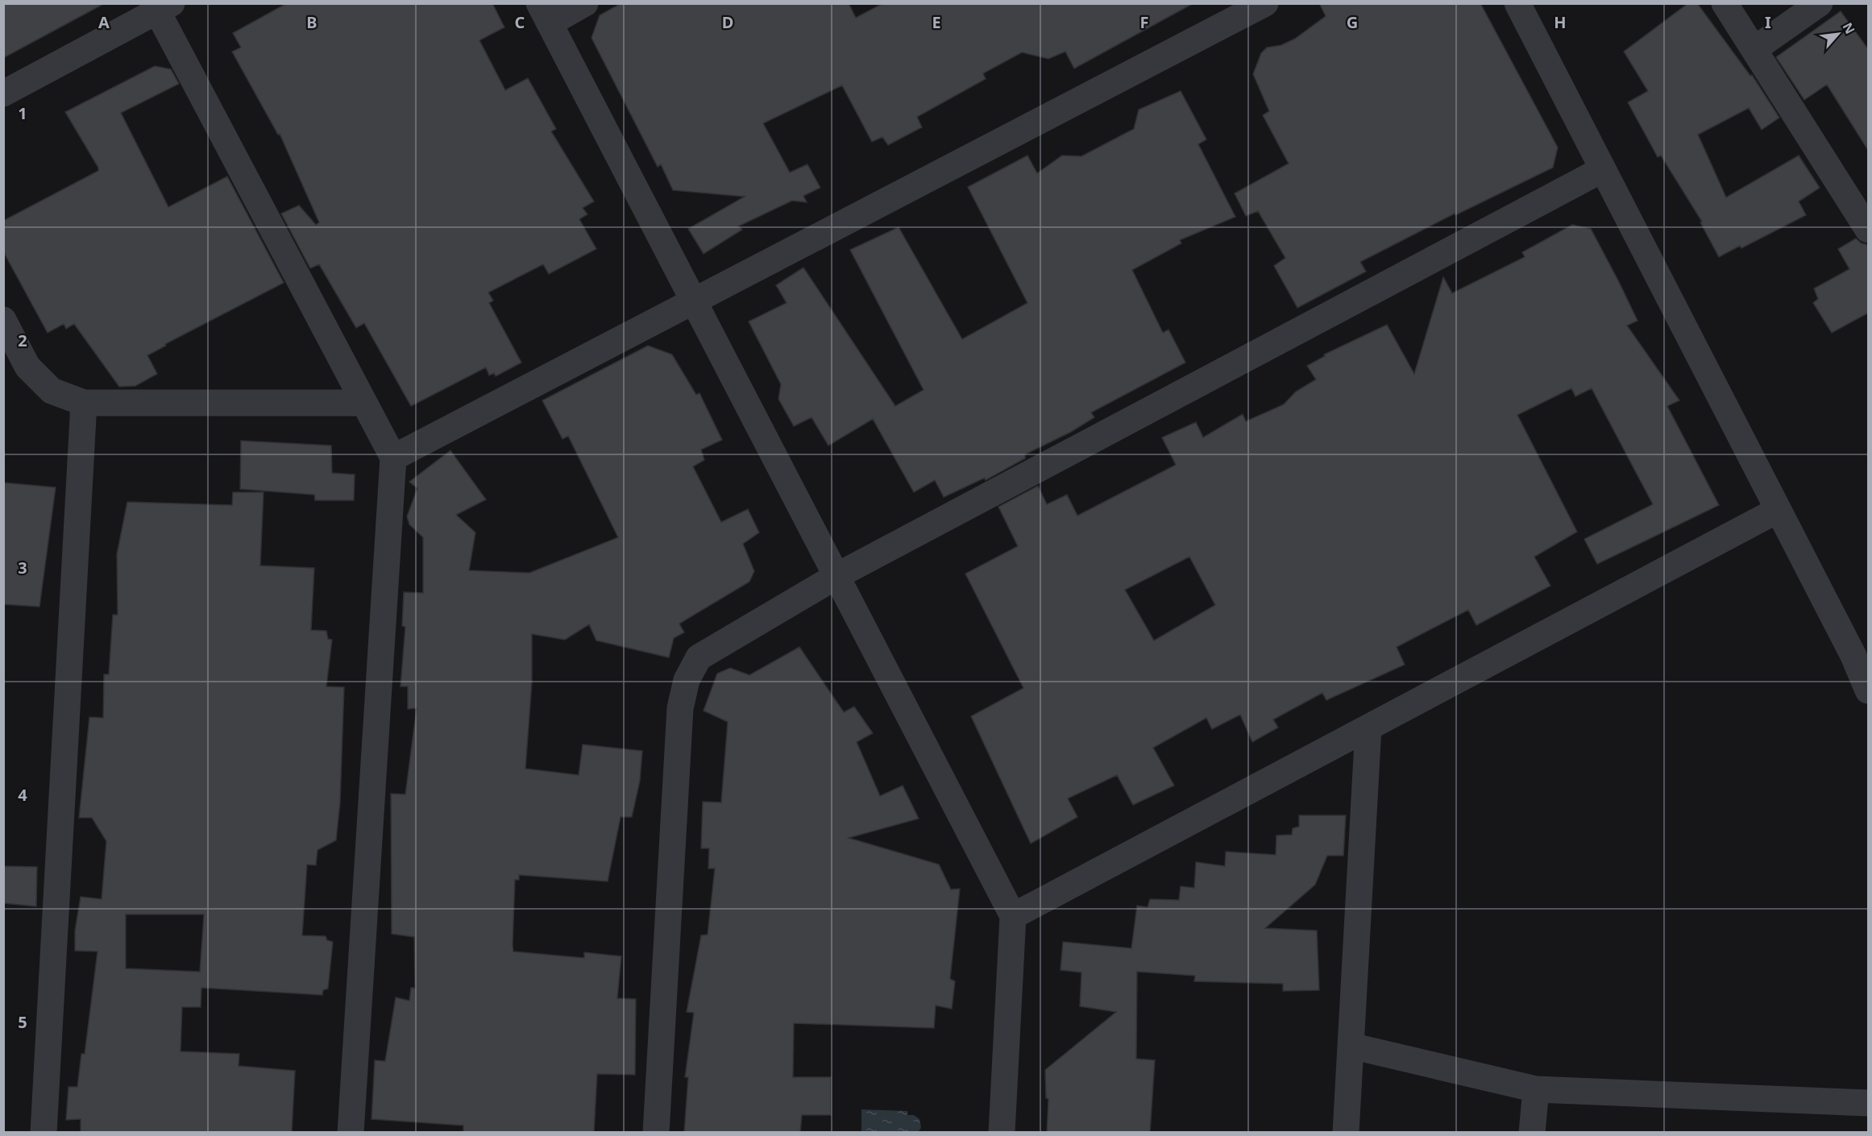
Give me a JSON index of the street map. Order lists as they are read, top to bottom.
{
  "north": "top right",
  "grid": {
    "columns": [
      "A",
      "B",
      "C",
      "D",
      "E",
      "F",
      "G",
      "H",
      "I"
    ],
    "rows": [
      "1",
      "2",
      "3",
      "4",
      "5"
    ]
  }
}
